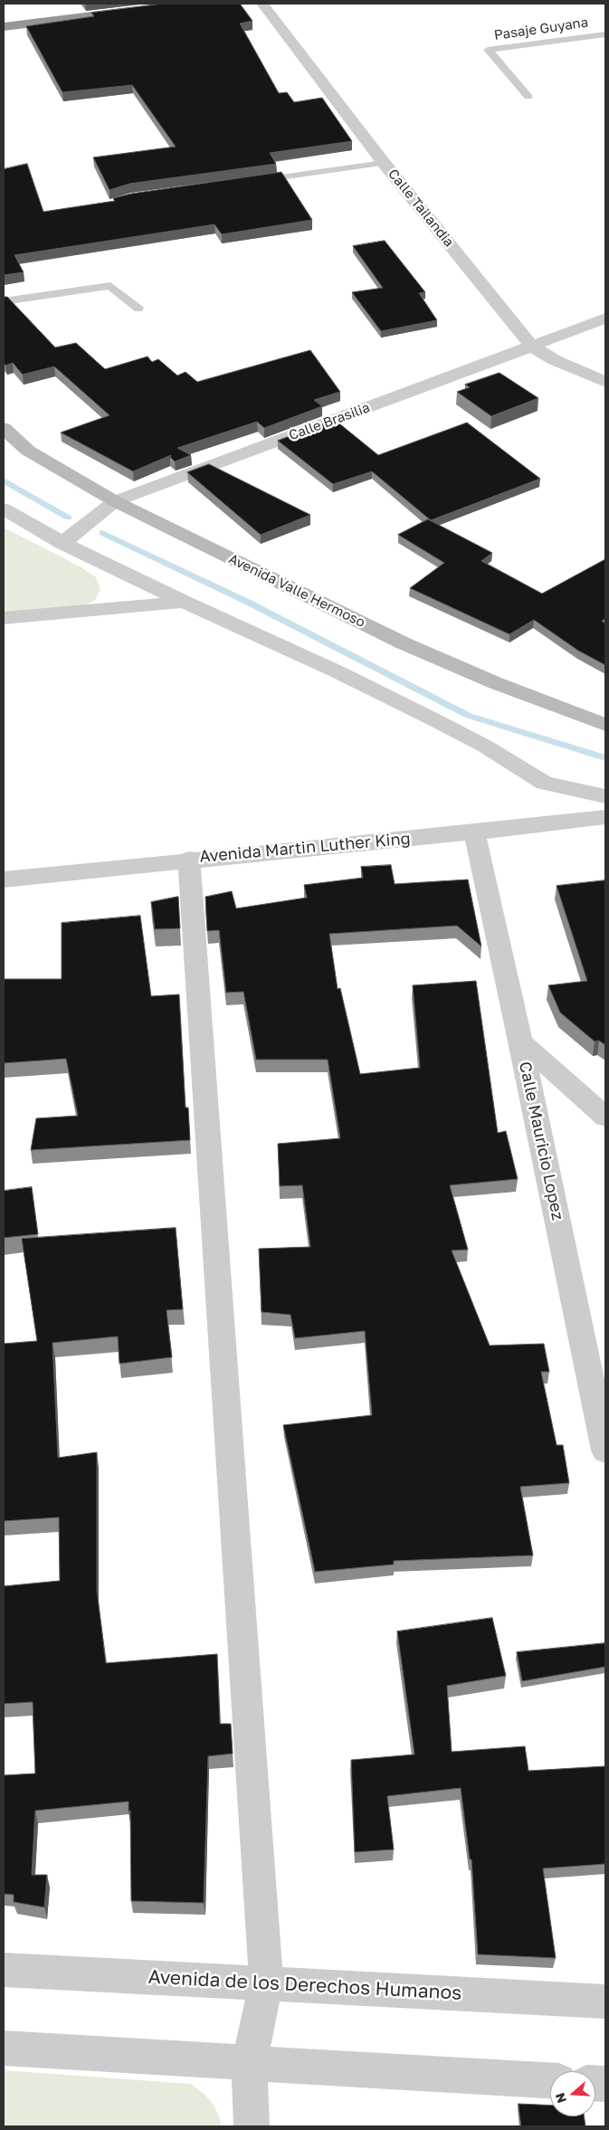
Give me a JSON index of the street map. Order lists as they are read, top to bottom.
{
  "streets": {
    "street": [
      "Calle Tailandia",
      "Calle Brasilia",
      "Avenida Valle Hermoso",
      "Avenida Martin Luther King",
      "Calle Mauricio Lopez",
      "Avenida de los Derechos Humanos"
    ],
    "lane": ["Pasaje Guyana"]
  },
  "crossings": [
    ["Calle Tailandia", "Calle Brasilia"],
    ["Calle Brasilia", "Avenida Valle Hermoso"],
    ["Avenida Martin Luther King", "Calle Mauricio Lopez"]
  ],
  "north": "left"
}
